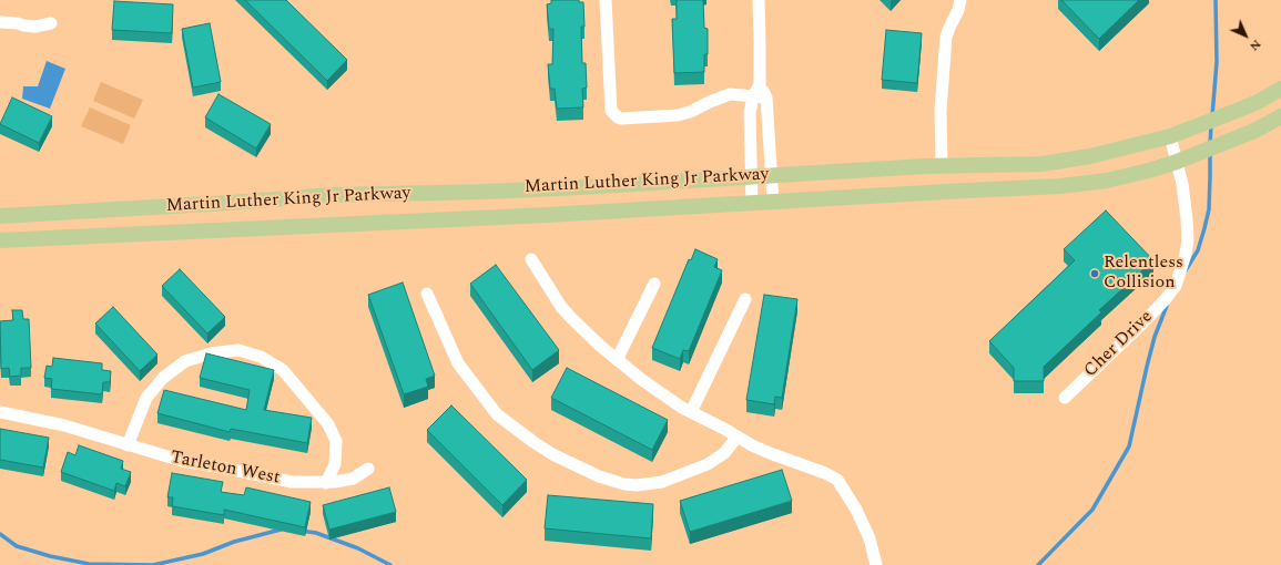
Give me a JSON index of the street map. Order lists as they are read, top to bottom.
{
  "streets": {
    "main road": ["Martin Luther King Jr Parkway"],
    "street": ["Cher Drive", "Tarleton West"]
  },
  "crossings": [
    ["Martin Luther King Jr Parkway", "Cher Drive"]
  ],
  "places": ["Relentless Collision"],
  "north": "bottom right"
}
